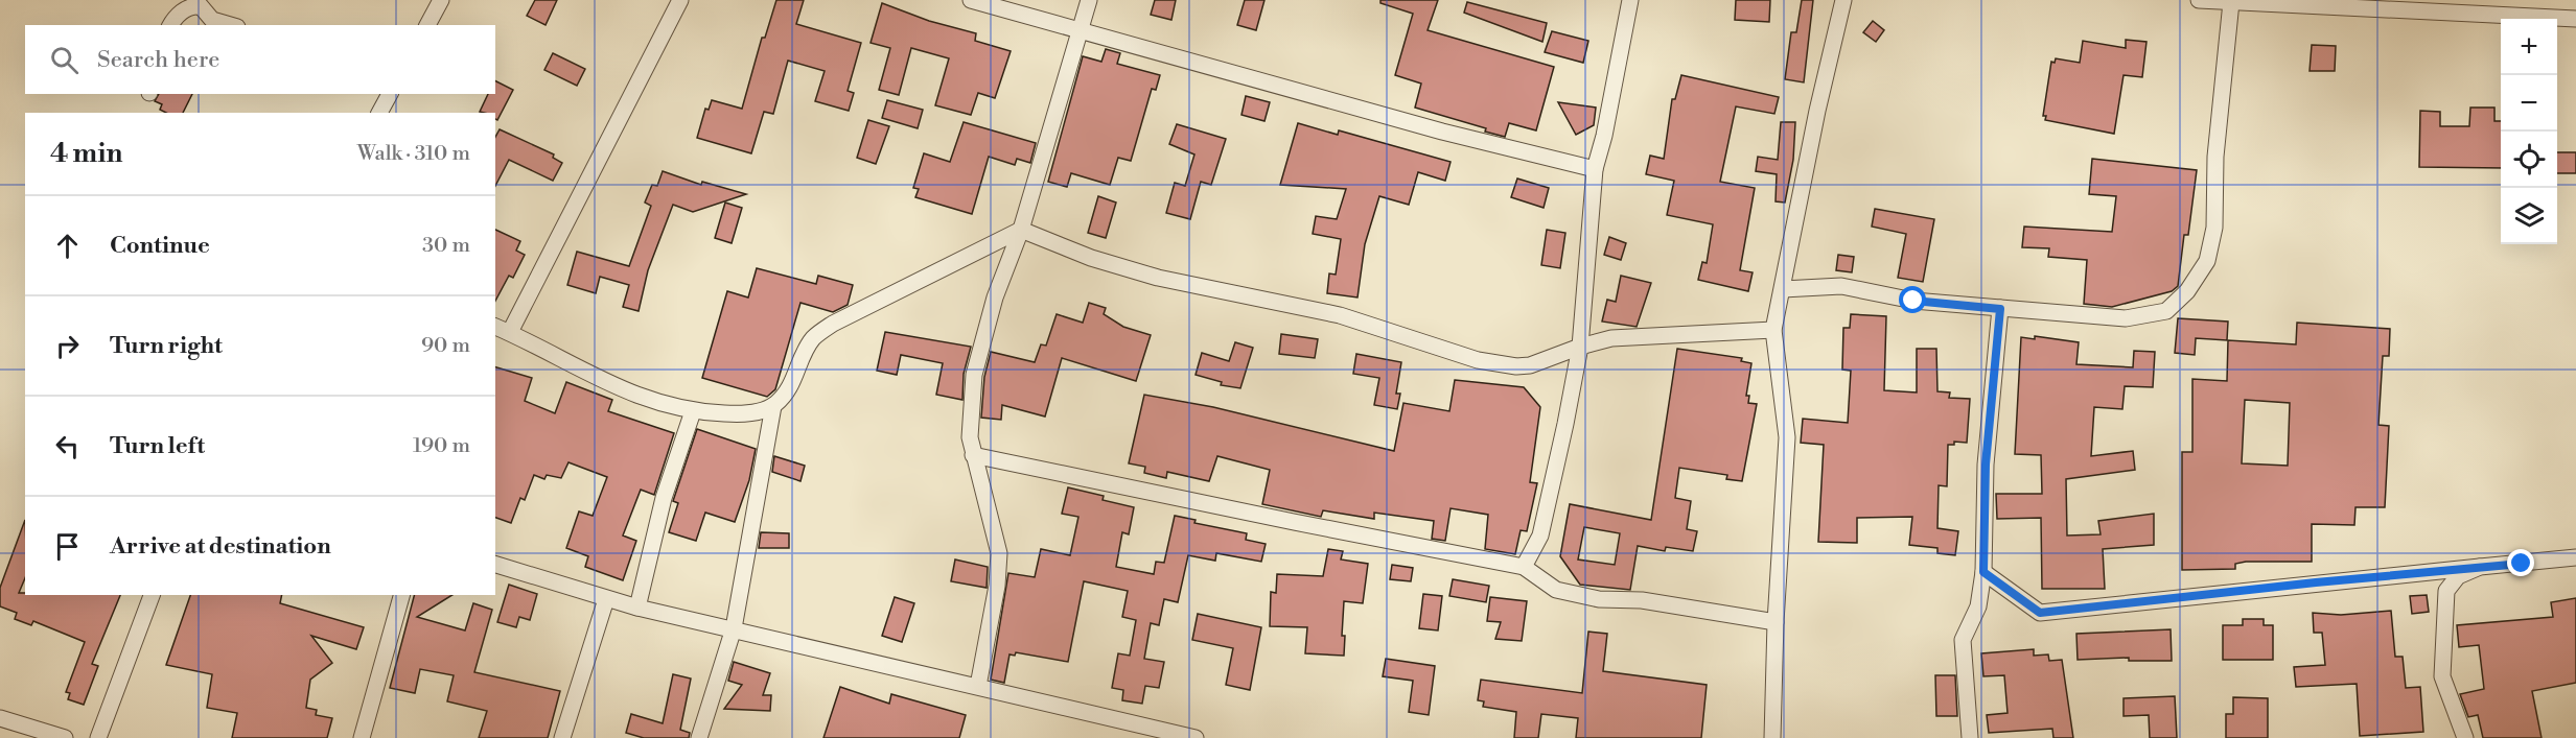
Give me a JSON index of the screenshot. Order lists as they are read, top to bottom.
{
  "page": {
    "map_buttons": ["+", "−"],
    "search": "Search here",
    "heading": ["4 min", "Walk · 310 m"],
    "list": [
      ["Continue", "30 m"],
      ["Turn right", "90 m"],
      ["Turn left", "190 m"],
      "Arrive at destination"
    ]
  }
}
